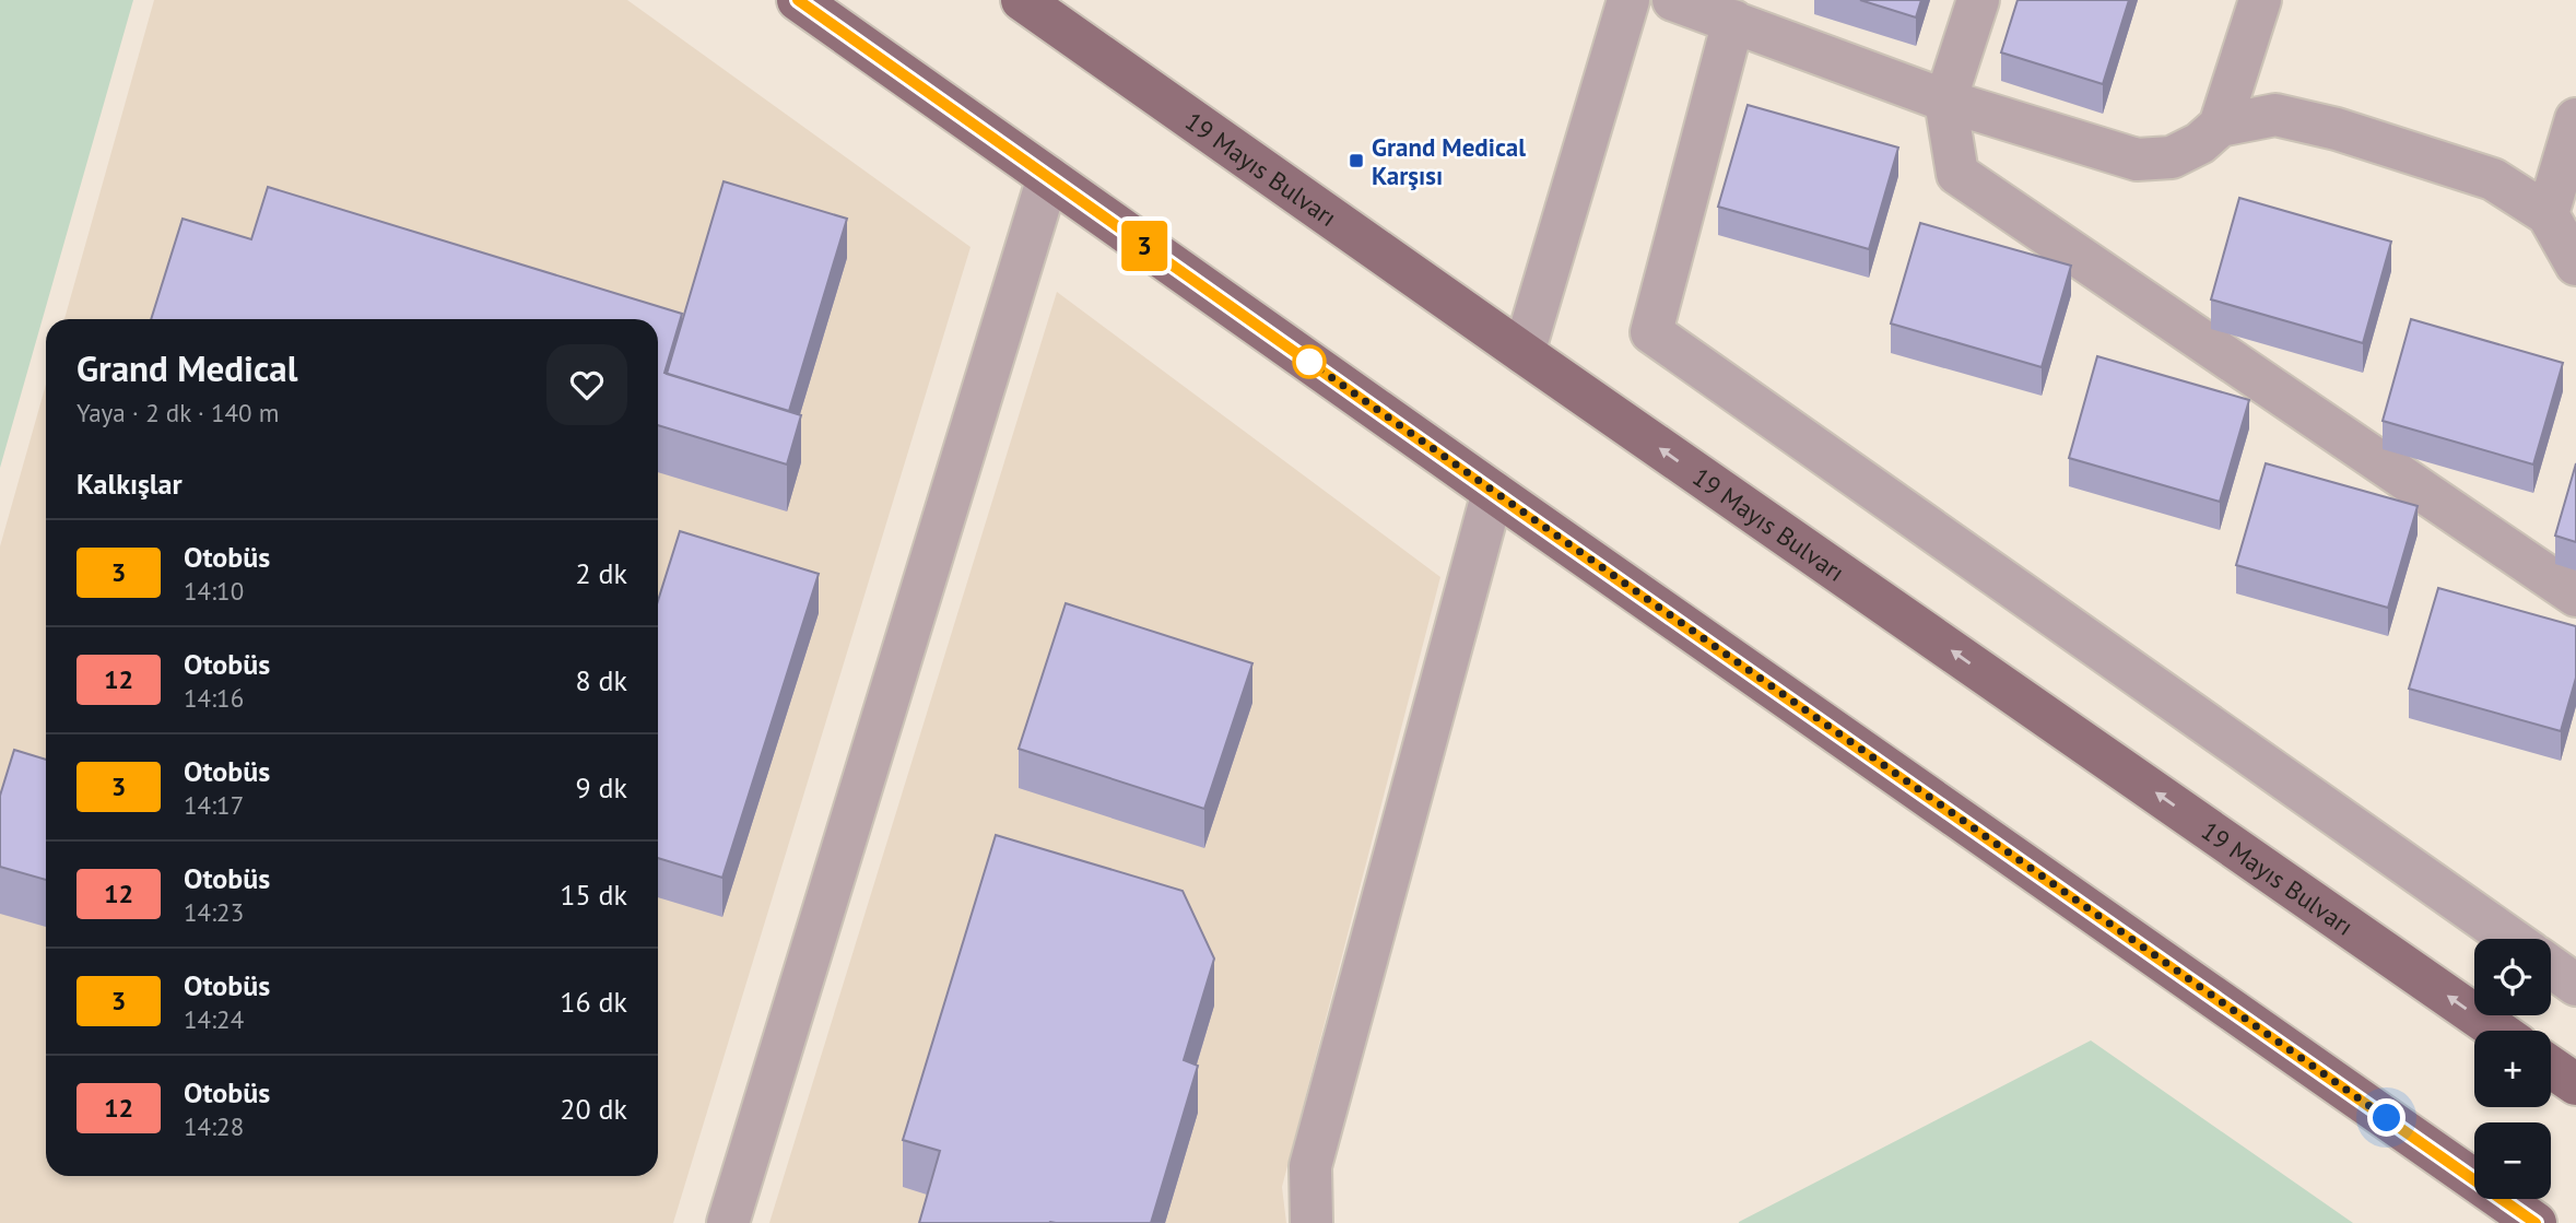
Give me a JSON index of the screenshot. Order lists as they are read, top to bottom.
{
  "streets": {
    "main road": ["19 Mayıs Bulvarı"]
  },
  "places": {
    "transit": ["Grand Medical Karşısı"]
  },
  "lines": ["bus line 3"],
  "page": {
    "on_map": "3",
    "heading": [
      ["Grand Medical", "Yaya · 2 dk · 140 m"],
      "Kalkışlar"
    ],
    "list": [
      {
        "mark": "3",
        "name": "Otobüs",
        "note": "14:10",
        "value": "2 dk"
      },
      {
        "mark": "12",
        "name": "Otobüs",
        "note": "14:16",
        "value": "8 dk"
      },
      {
        "mark": "3",
        "name": "Otobüs",
        "note": "14:17",
        "value": "9 dk"
      },
      {
        "mark": "12",
        "name": "Otobüs",
        "note": "14:23",
        "value": "15 dk"
      },
      {
        "mark": "3",
        "name": "Otobüs",
        "note": "14:24",
        "value": "16 dk"
      },
      {
        "mark": "12",
        "name": "Otobüs",
        "note": "14:28",
        "value": "20 dk"
      }
    ],
    "map_buttons": ["+", "−"]
  }
}
